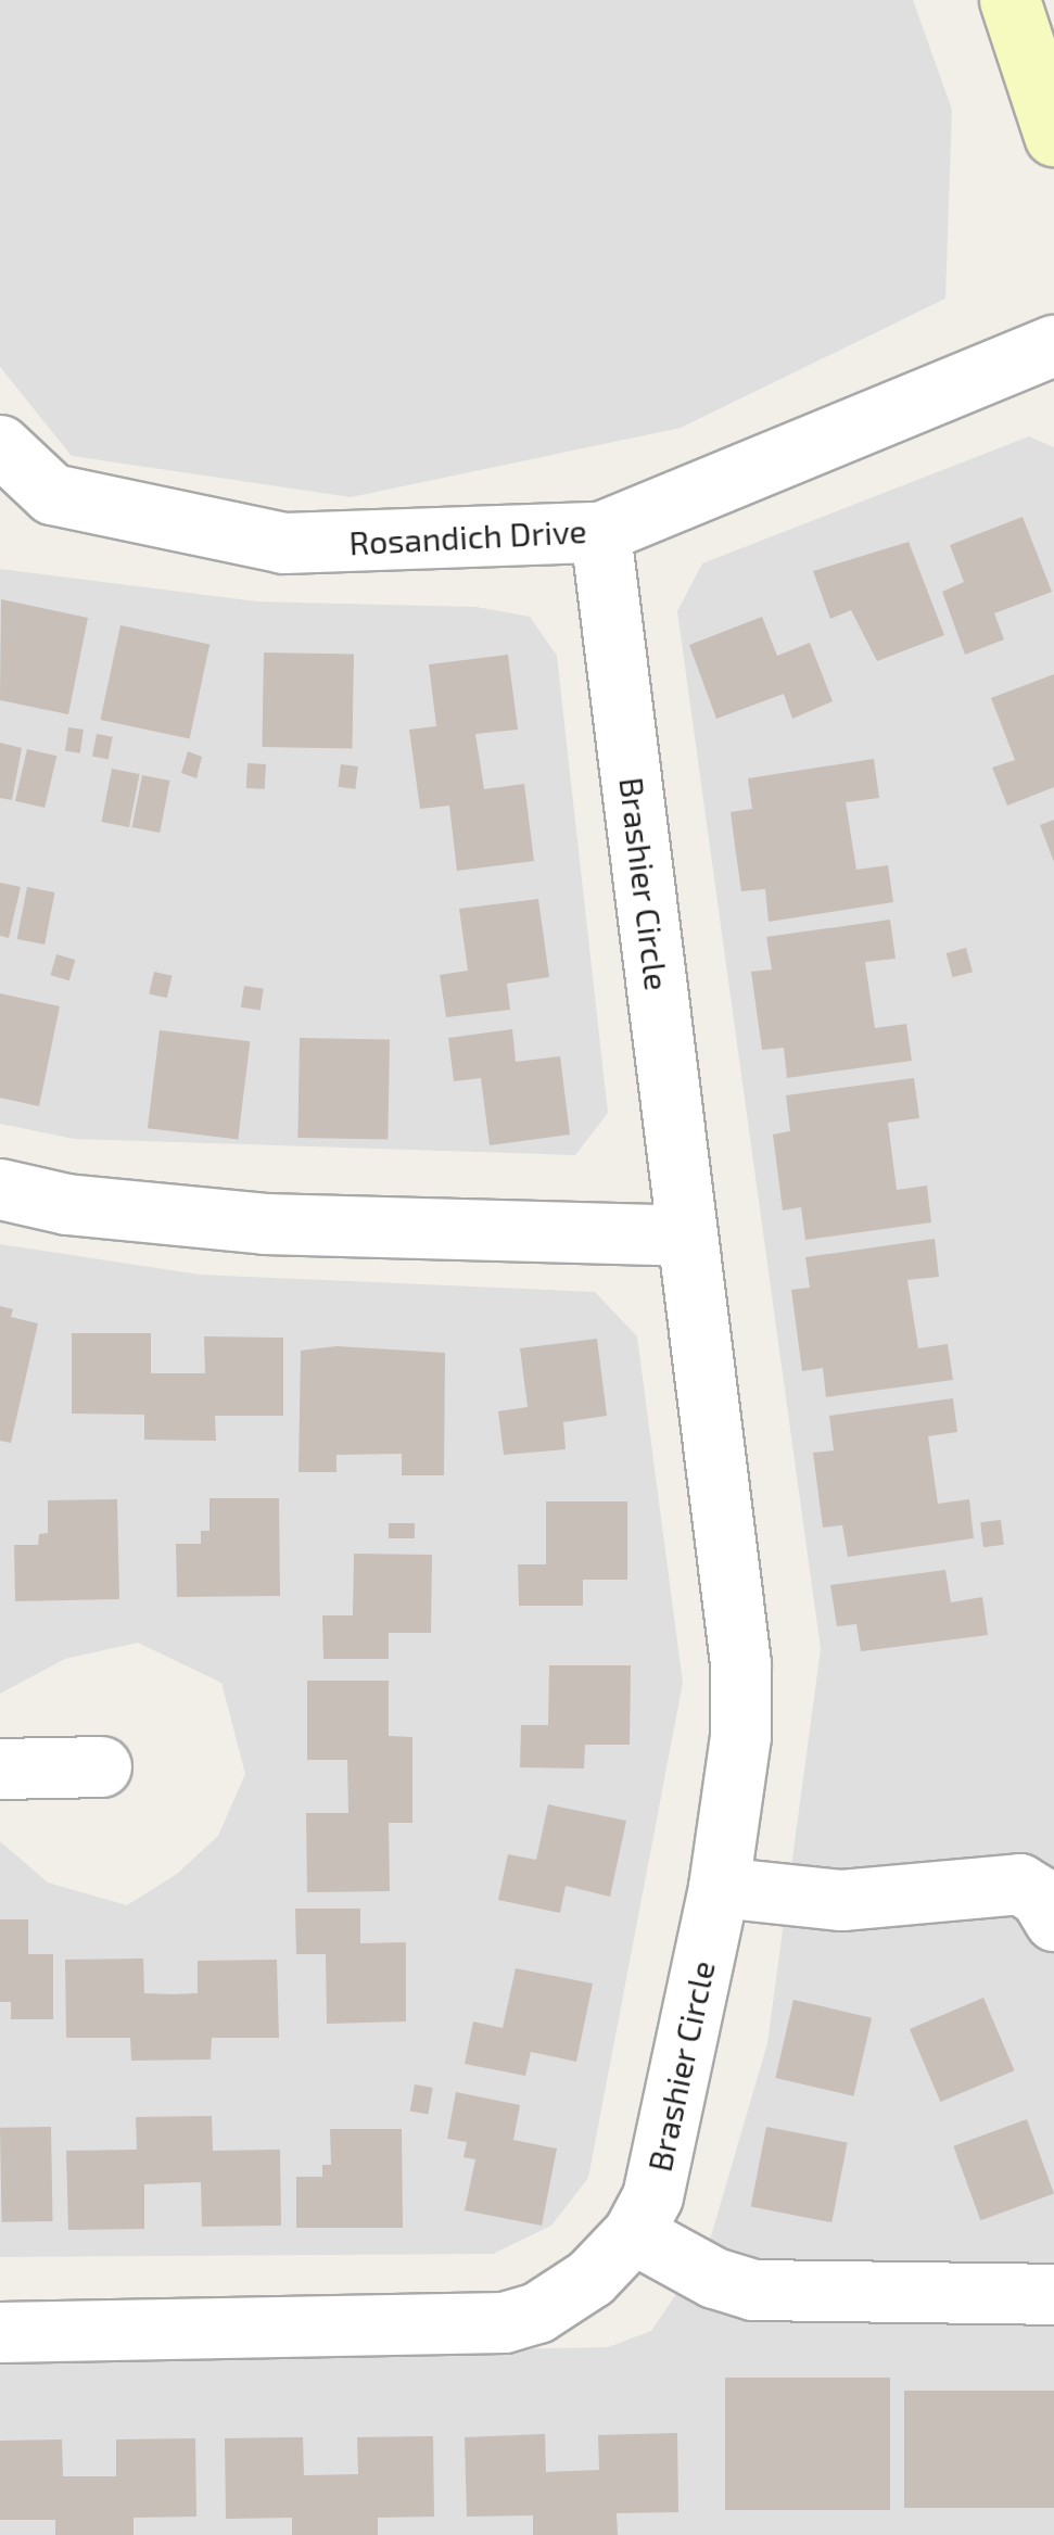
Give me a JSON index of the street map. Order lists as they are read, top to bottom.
{
  "streets": {
    "street": ["Rosandich Drive", "Brashier Circle"]
  },
  "crossings": [
    ["Rosandich Drive", "Brashier Circle"]
  ]
}
